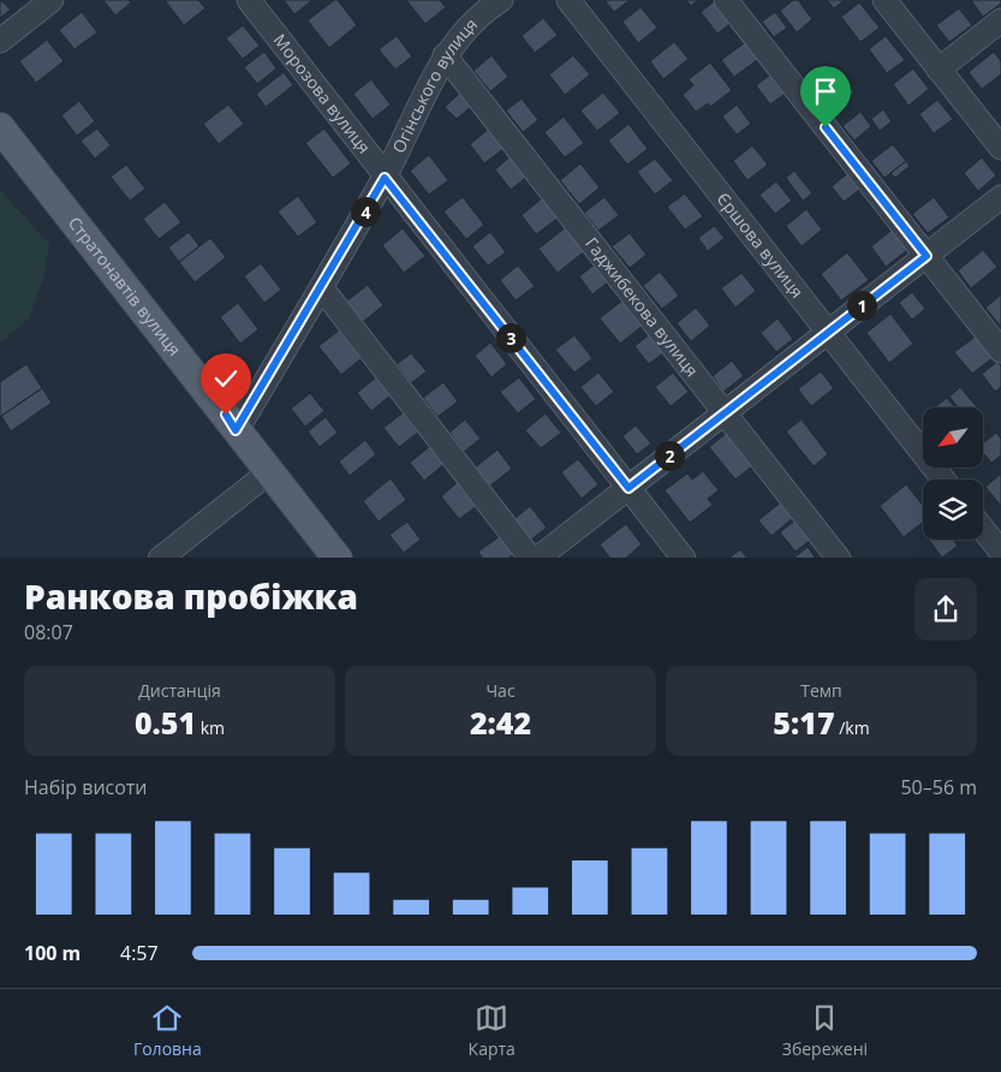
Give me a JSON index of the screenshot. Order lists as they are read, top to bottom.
{
  "streets": {
    "main road": ["Стратонавтів вулиця"],
    "street": [
      "Огінського вулиця",
      "Морозова вулиця",
      "Єршова вулиця",
      "Гаджибекова вулиця"
    ]
  },
  "crossings": [
    ["Огінського вулиця", "Морозова вулиця"],
    ["Огінського вулиця", "Стратонавтів вулиця"],
    ["Огінського вулиця", "Гаджибекова вулиця"]
  ],
  "north": "bottom left",
  "page": {
    "pins": [
      "4",
      "1",
      "3",
      "2"
    ],
    "heading": ["Ранкова пробіжка", "08:07"],
    "stats": [
      ["Дистанція", "0.51 km"],
      ["Час", "2:42"],
      ["Темп", "5:17 /km"]
    ],
    "chart": ["Набір висоти", "50–56 m"],
    "list": [
      {
        "name": "100 m",
        "note": "4:57"
      }
    ],
    "tabs": ["Головна", "Карта", "Збережені"]
  }
}
